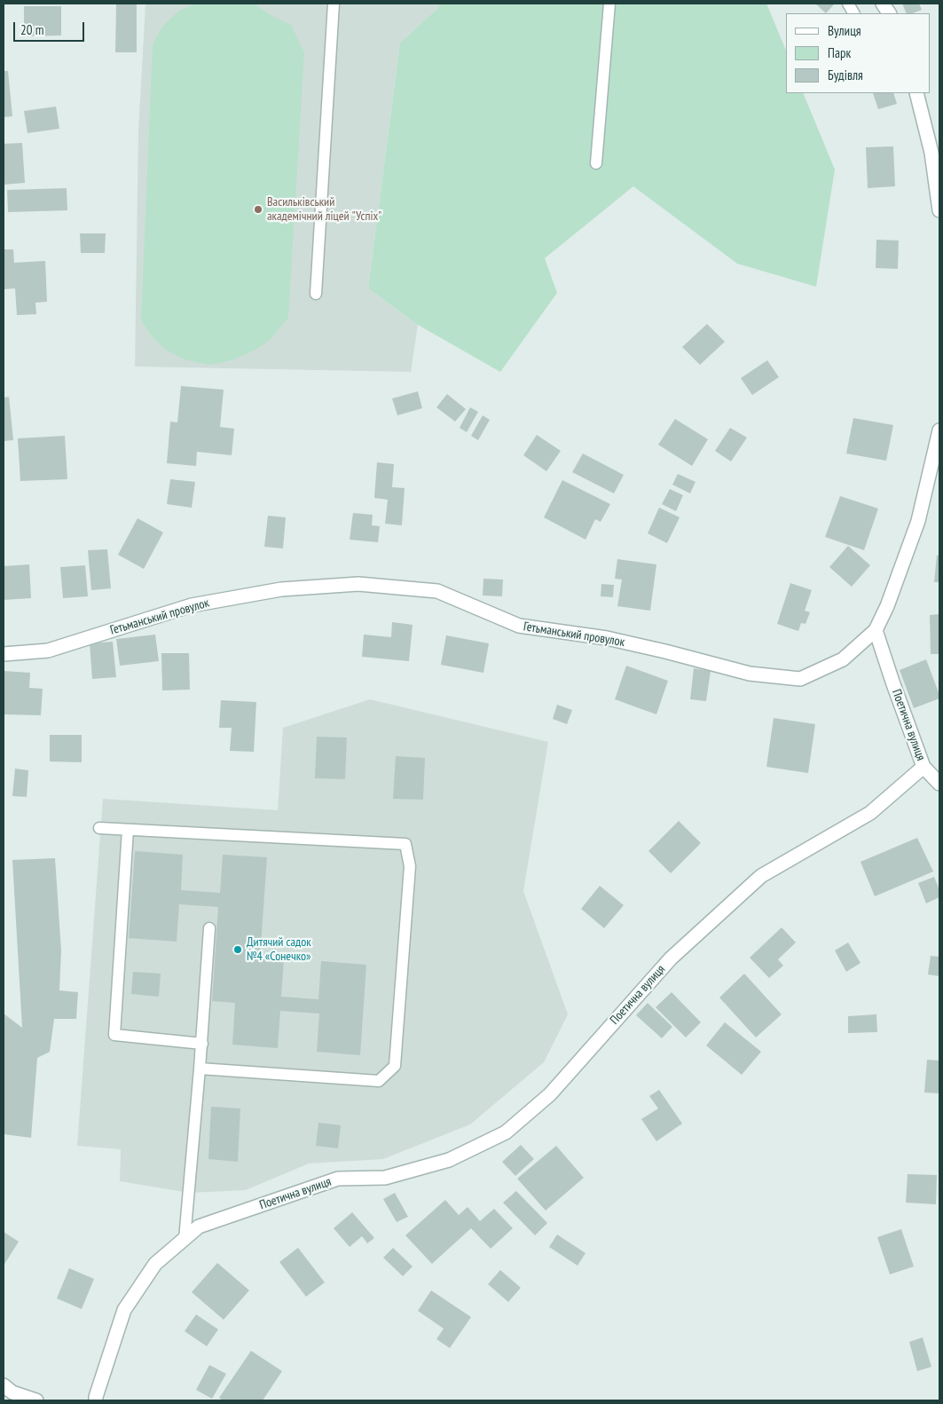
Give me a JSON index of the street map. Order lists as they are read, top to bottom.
{
  "streets": {
    "street": ["Гетьманський провулок", "Поетична вулиця"]
  },
  "crossings": [
    ["Гетьманський провулок", "Поетична вулиця"]
  ],
  "places": ["Васильківський академічний ліцей \"Успіх\"", "Дитячий садок №4 «Сонечко»"],
  "legend": ["Вулиця", "Парк", "Будівля"],
  "scale_bar": "20 m"
}
